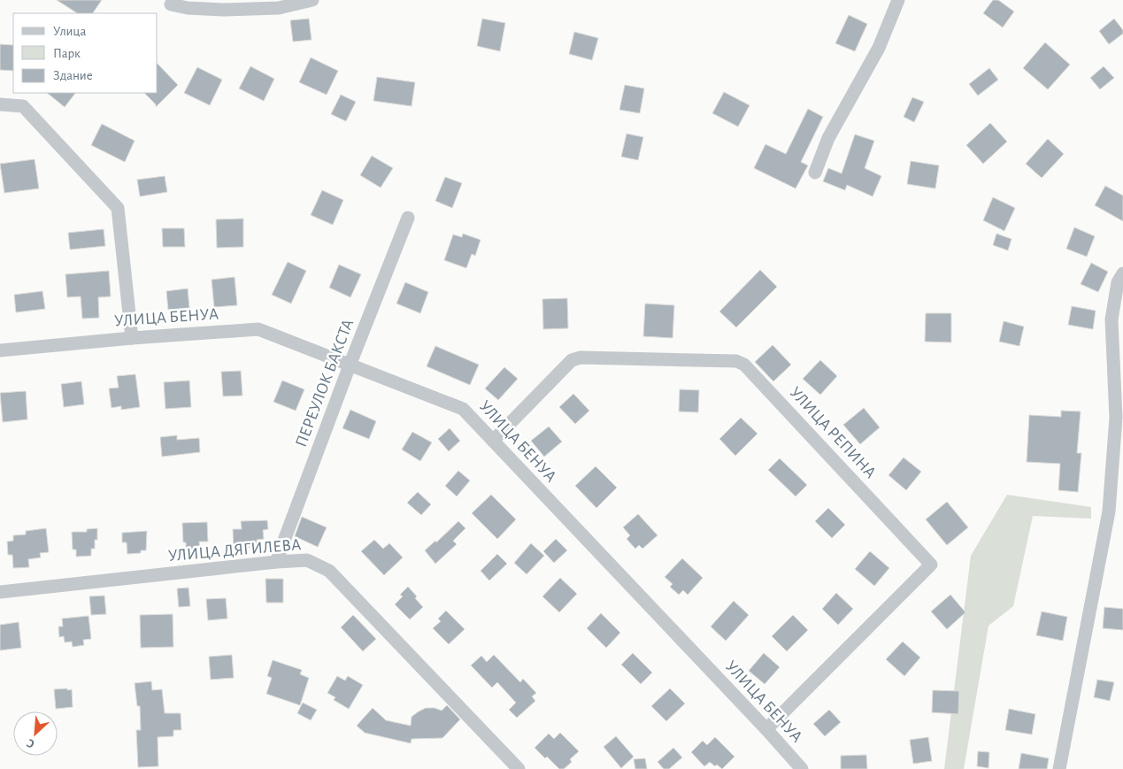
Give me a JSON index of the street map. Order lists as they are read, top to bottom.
{
  "streets": {
    "street": [
      "УЛИЦА БЕНУА",
      "ПЕРЕУЛОК БАКСТА",
      "УЛИЦА РЕПИНА",
      "УЛИЦА ДЯГИЛЕВА"
    ]
  },
  "crossings": [
    ["УЛИЦА БЕНУА", "ПЕРЕУЛОК БАКСТА"],
    ["УЛИЦА БЕНУА", "УЛИЦА РЕПИНА"],
    ["ПЕРЕУЛОК БАКСТА", "УЛИЦА ДЯГИЛЕВА"]
  ],
  "legend": ["Улица", "Парк", "Здание"],
  "north": "bottom left"
}
